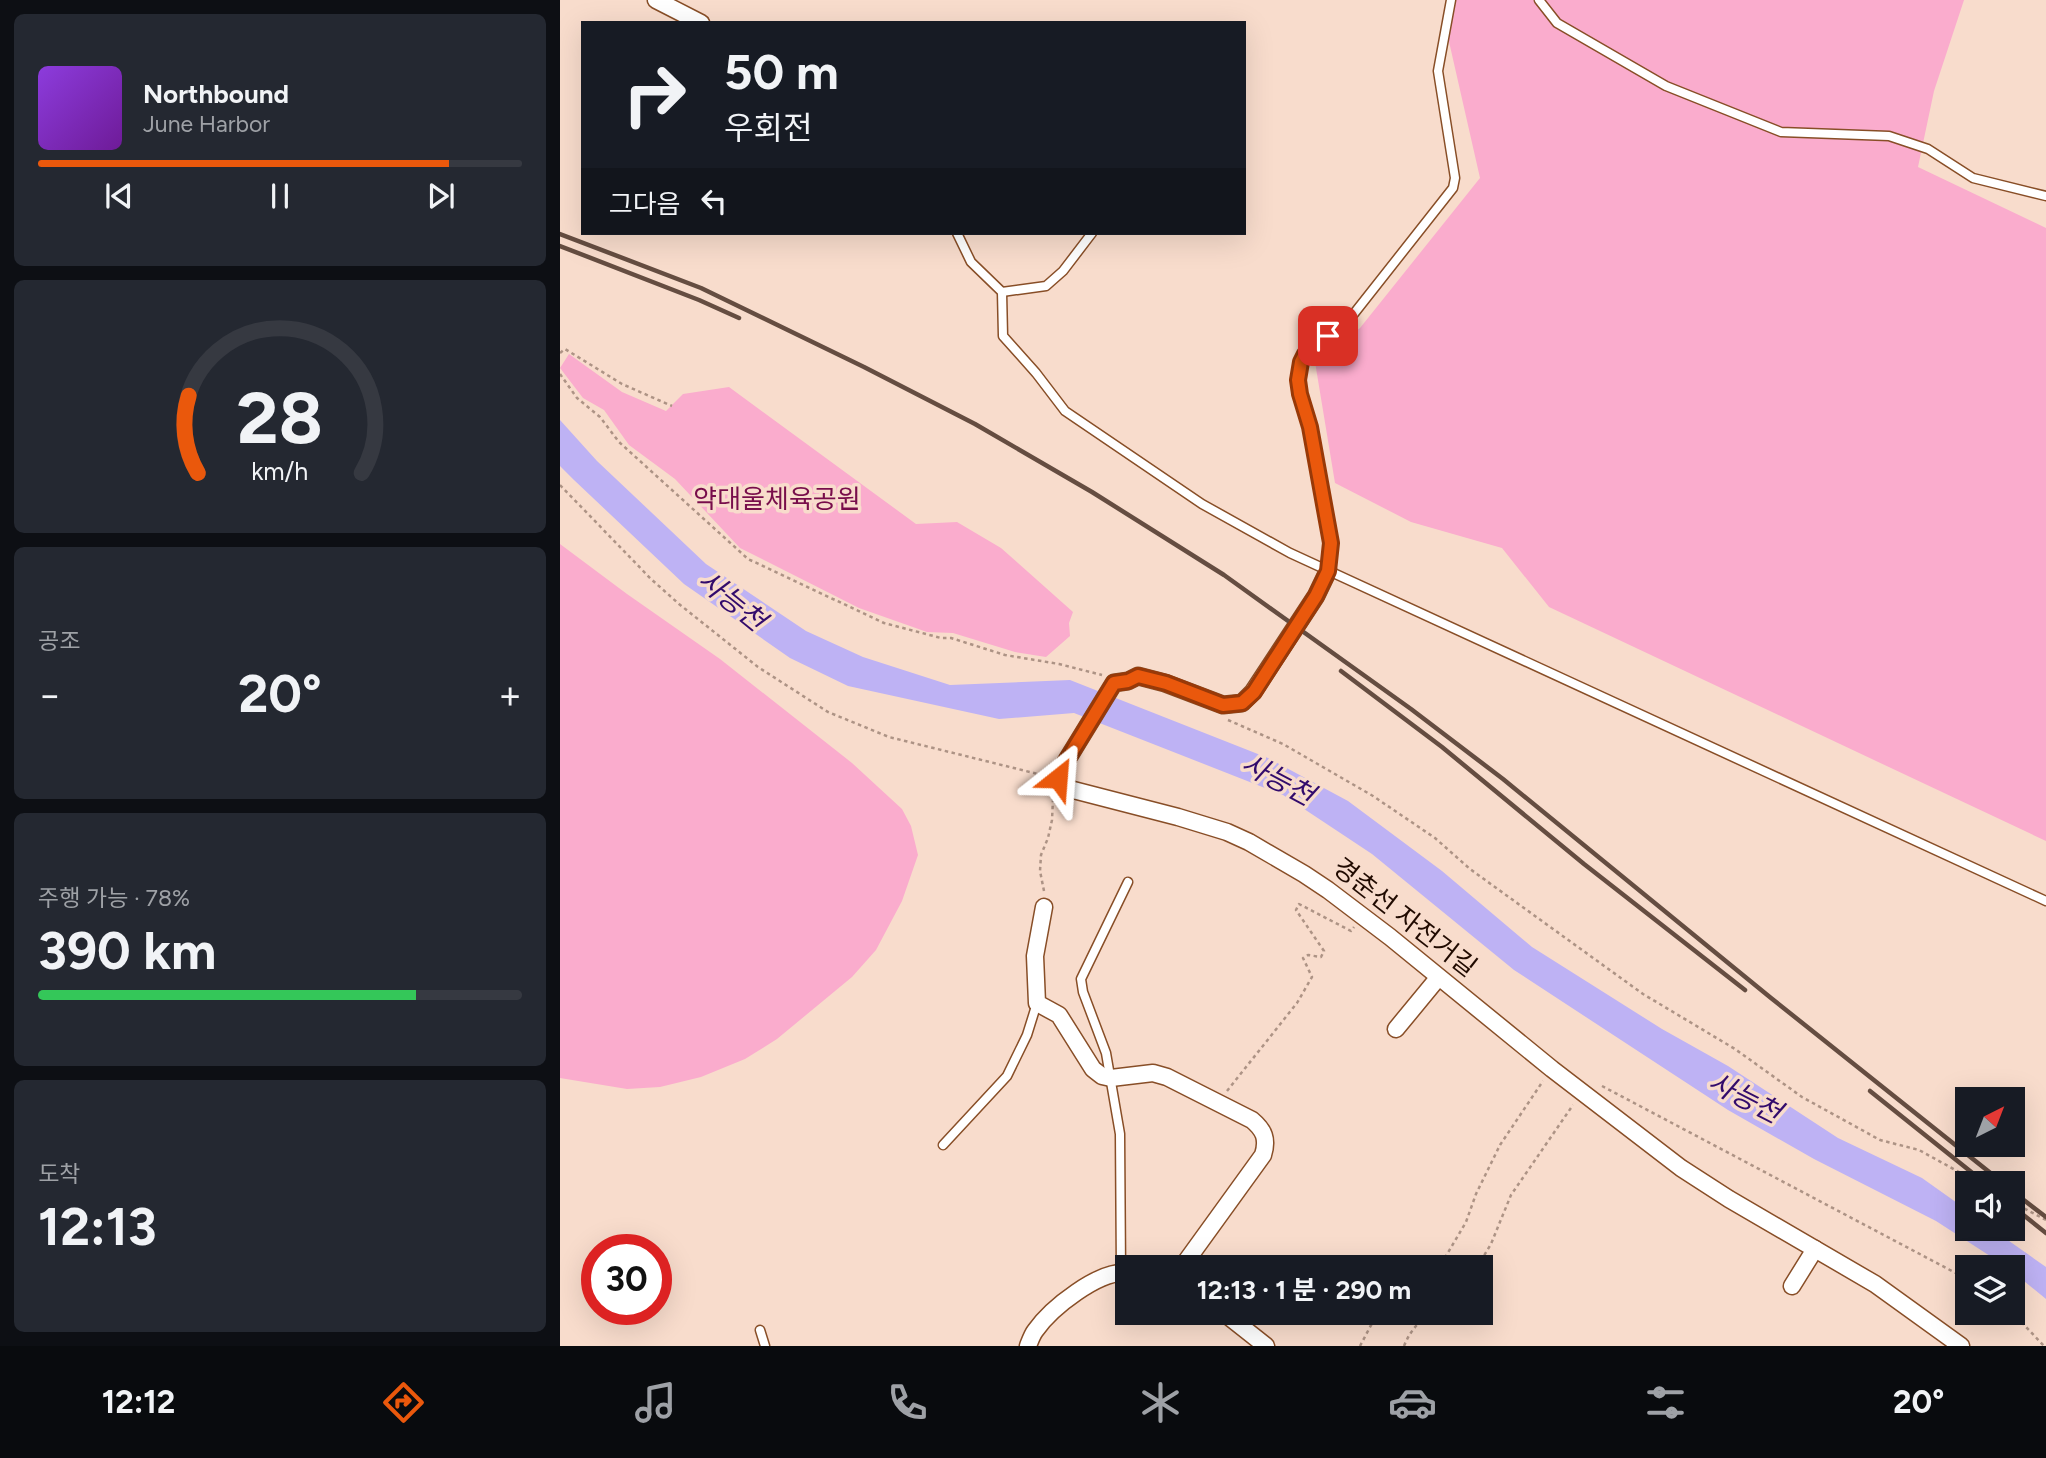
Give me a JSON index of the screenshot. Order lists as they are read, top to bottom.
{
  "water": ["사능천"],
  "parks": ["약대울체육공원"],
  "north": "top right",
  "page": {
    "turn": ["50 m", "우회전"],
    "song": ["Northbound", "June Harbor"],
    "then": "그다음",
    "tile": [
      "공조",
      ["주행 가능 · 78%", "390 km"],
      ["도착", "12:13"]
    ],
    "heat": ["−", "20°", "+"],
    "limit": "30",
    "trip": "12:13 · 1 분 · 290 m",
    "tabs": ["12:12", "20°"],
    "gauge": ["28", "km/h"]
  }
}
